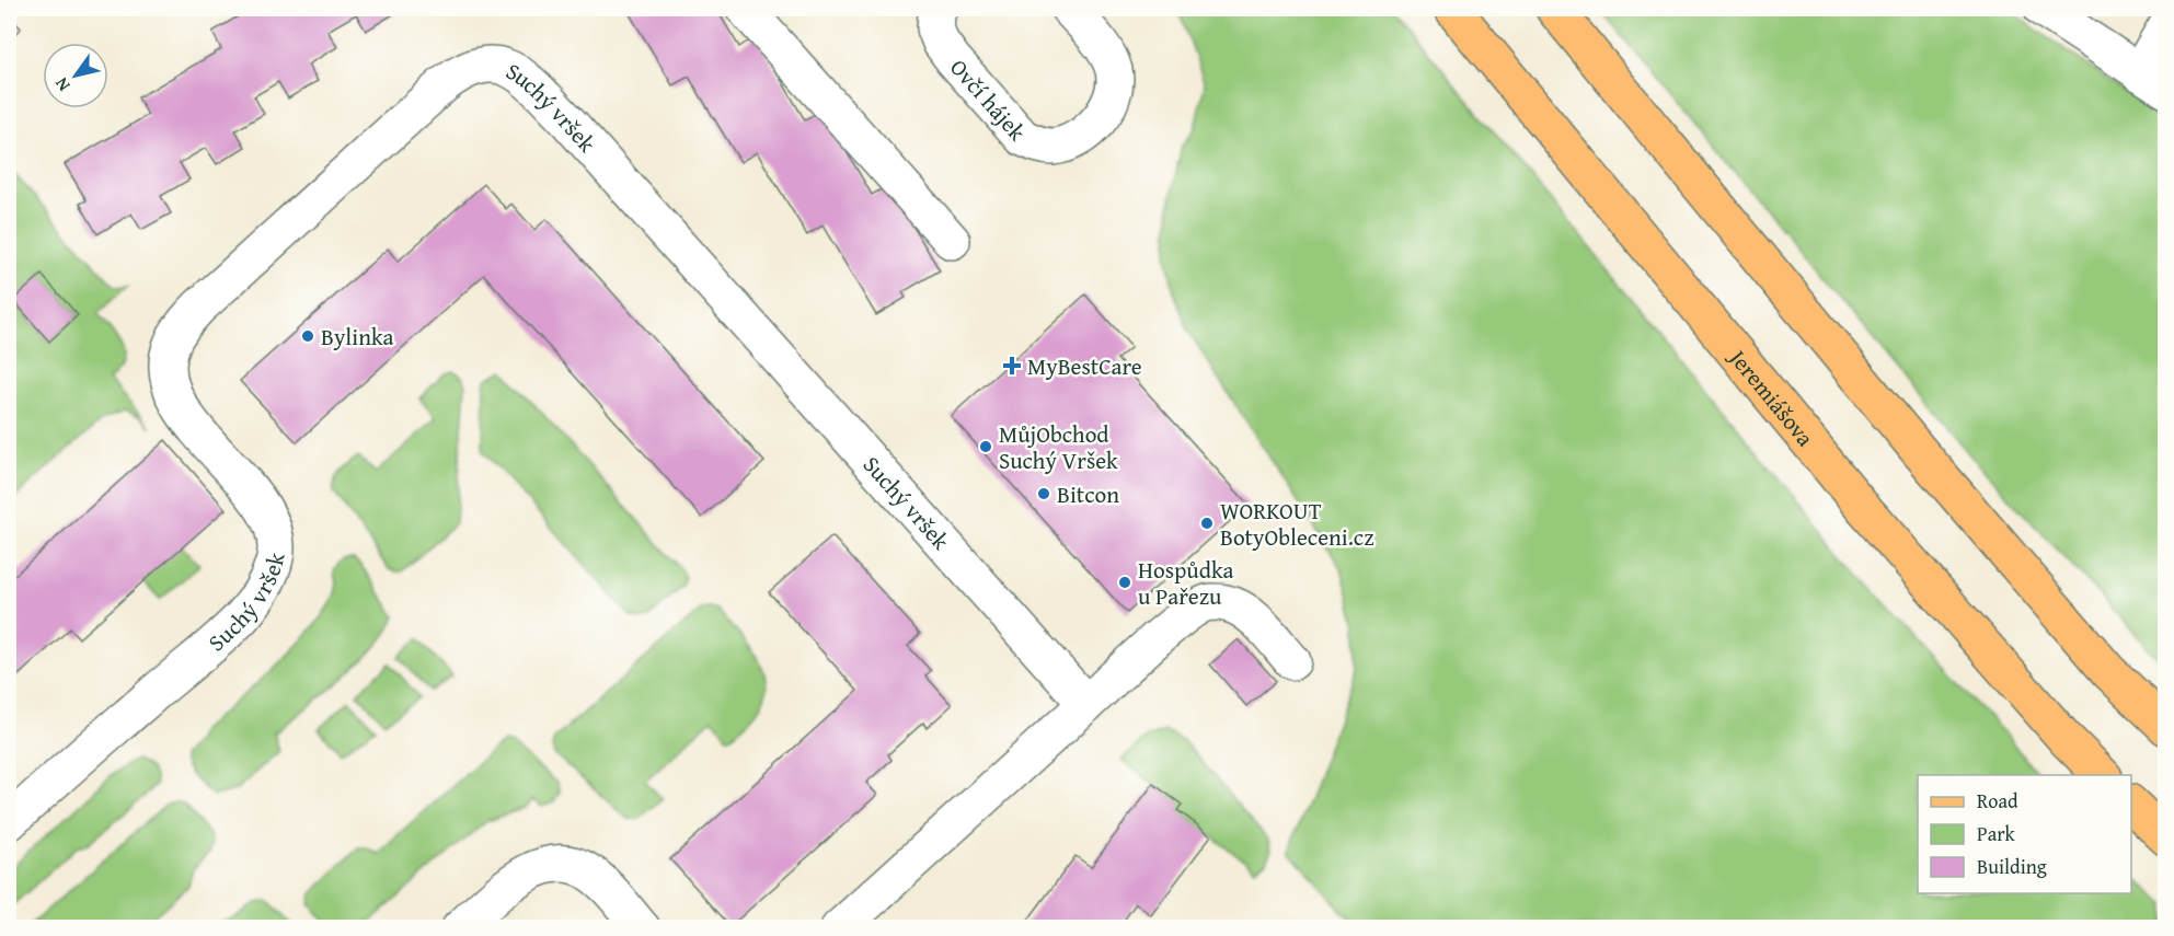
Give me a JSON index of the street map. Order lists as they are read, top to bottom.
{
  "streets": {
    "main road": ["Jeremiášova"],
    "street": ["Ovčí hájek", "Suchý vršek"]
  },
  "places": {
    "other": [
      "Bylinka",
      "MůjObchod Suchý Vršek",
      "Bitcon",
      "WORKOUT BotyObleceni.cz",
      "Hospůdka u Pařezu"
    ],
    "health": ["MyBestCare"]
  },
  "legend": ["Road", "Park", "Building"],
  "north": "bottom left"
}
